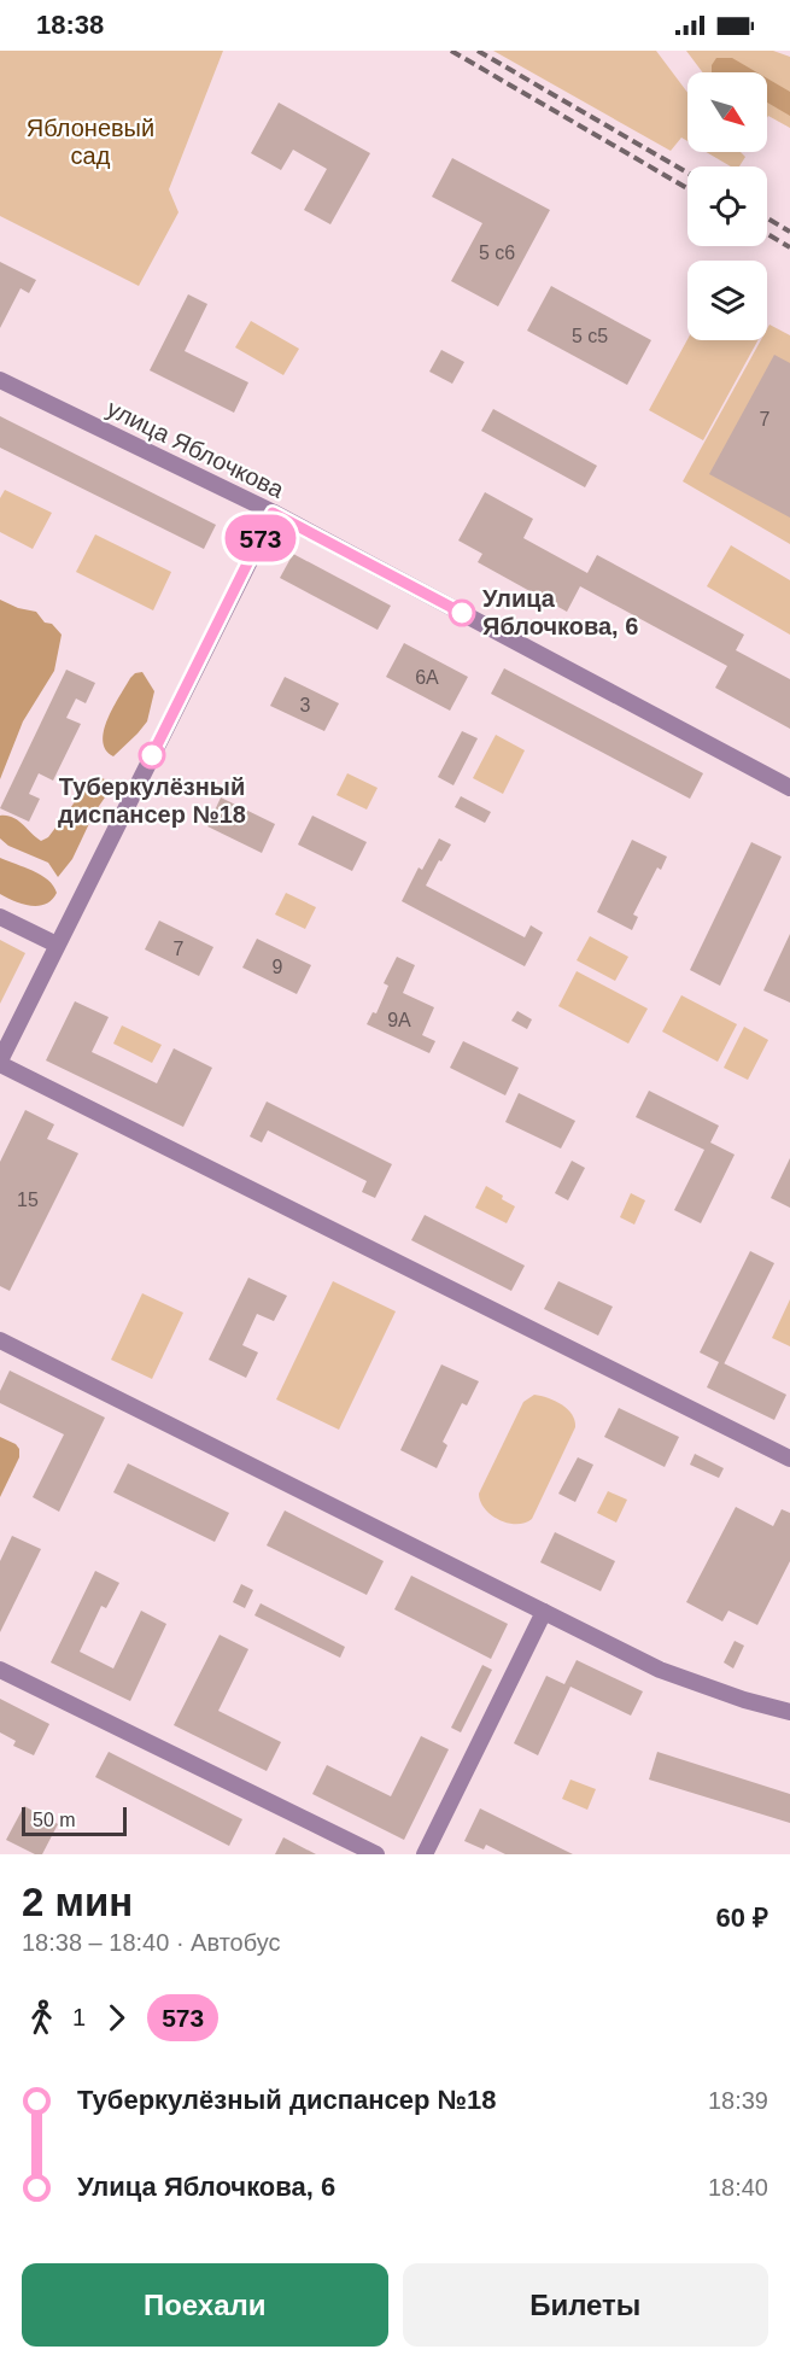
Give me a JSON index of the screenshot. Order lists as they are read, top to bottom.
{
  "streets": {
    "street": ["улица Яблочкова"]
  },
  "parks": ["Яблоневый сад"],
  "places": ["Улица Яблочкова, 6", "Туберкулёзный диспансер №18"],
  "lines": ["bus line 573"],
  "house_numbers": [
    "5 с6",
    "5 c5",
    "7",
    "6А",
    "3",
    "7",
    "9",
    "9A",
    "15"
  ],
  "scale_bar": "50 m",
  "north": "bottom right",
  "page": {
    "status": "18:38",
    "on_map": "573",
    "scale": "50 m",
    "heading": ["2 мин", "18:38 – 18:40 · Автобус", "60 ₽"],
    "legs": ["1", "573"],
    "list": [
      {
        "name": "Туберкулёзный диспансер №18",
        "value": "18:39"
      },
      {
        "name": "Улица Яблочкова, 6",
        "value": "18:40"
      }
    ],
    "buttons": ["Поехали", "Билеты"]
  }
}
